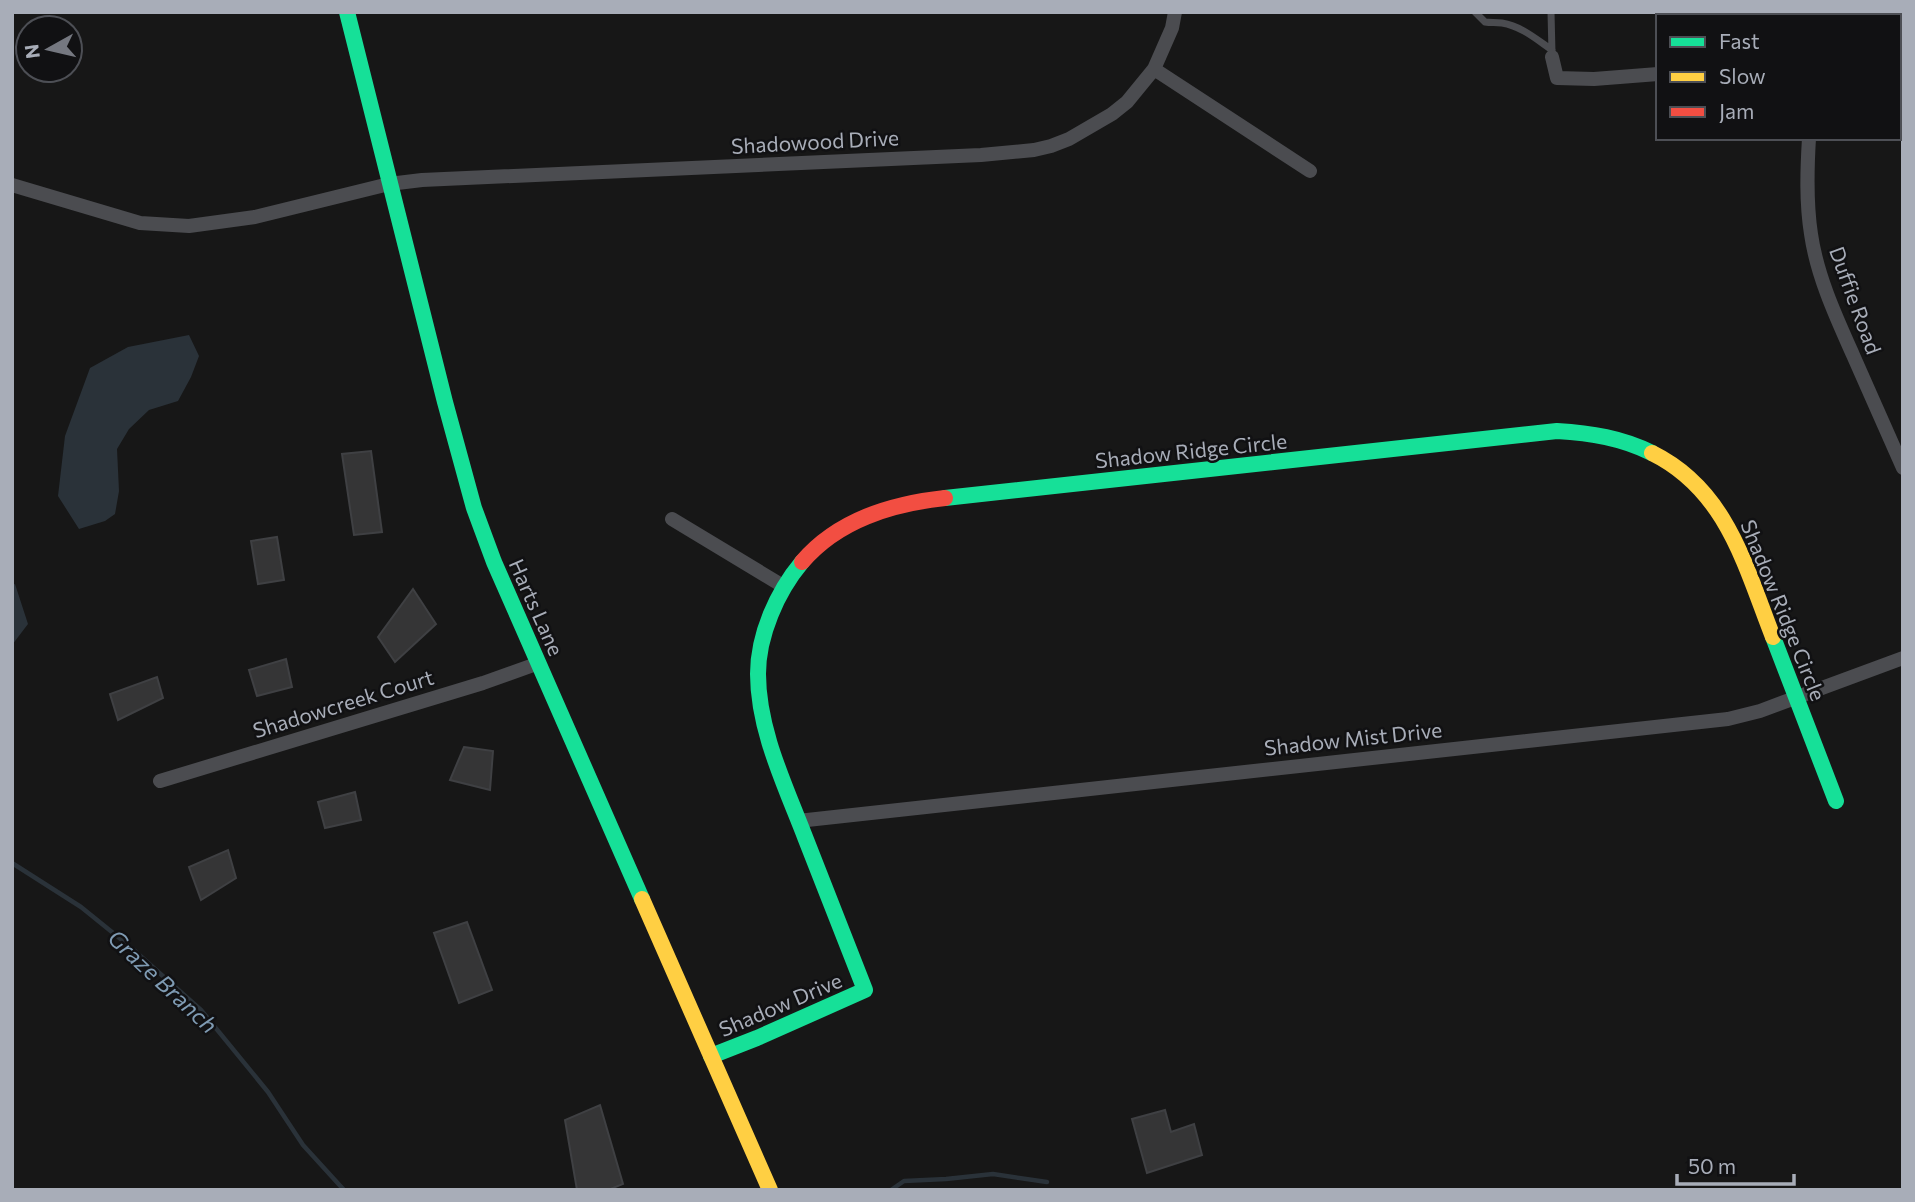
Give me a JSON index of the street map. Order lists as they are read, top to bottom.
{
  "streets": {
    "street": [
      "Shadowood Drive",
      "Duffie Road",
      "Shadow Ridge Circle",
      "Harts Lane",
      "Shadowcreek Court",
      "Shadow Mist Drive",
      "Shadow Drive"
    ]
  },
  "crossings": [
    ["Shadowood Drive", "Harts Lane"],
    ["Shadow Ridge Circle", "Shadow Mist Drive"],
    ["Shadow Ridge Circle", "Shadow Drive"],
    ["Harts Lane", "Shadowcreek Court"],
    ["Harts Lane", "Shadow Drive"]
  ],
  "water": ["Graze Branch"],
  "legend": ["Fast", "Slow", "Jam"],
  "scale_bar": "50 m",
  "north": "left"
}
